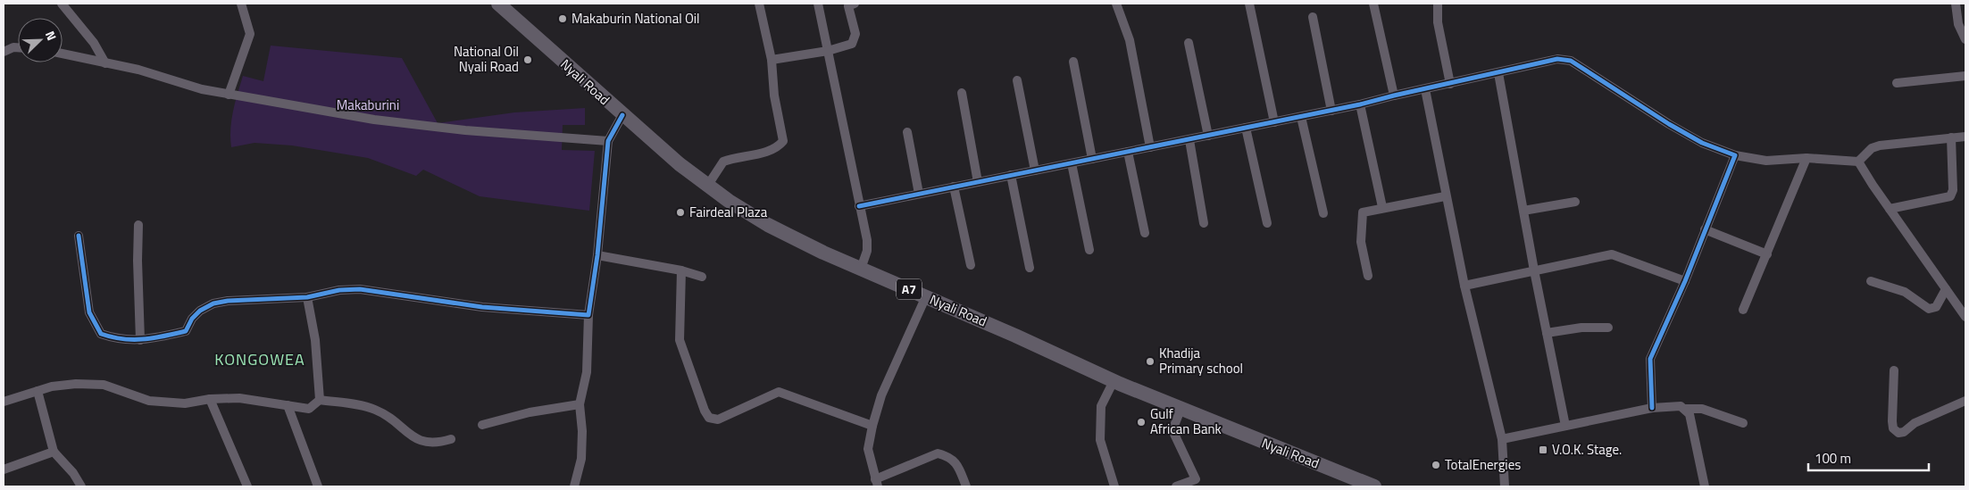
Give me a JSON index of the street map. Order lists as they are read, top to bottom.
{
  "streets": {
    "highway": ["Nyali Road", "A7"]
  },
  "districts": ["KONGOWEA"],
  "parks": ["Makaburini"],
  "places": {
    "other": [
      "Makaburin National Oil",
      "National Oil Nyali Road",
      "Fairdeal Plaza",
      "Khadija Primary school",
      "Gulf African Bank",
      "TotalEnergies"
    ],
    "transit": ["V.O.K. Stage."]
  },
  "scale_bar": "100 m",
  "north": "top right"
}
